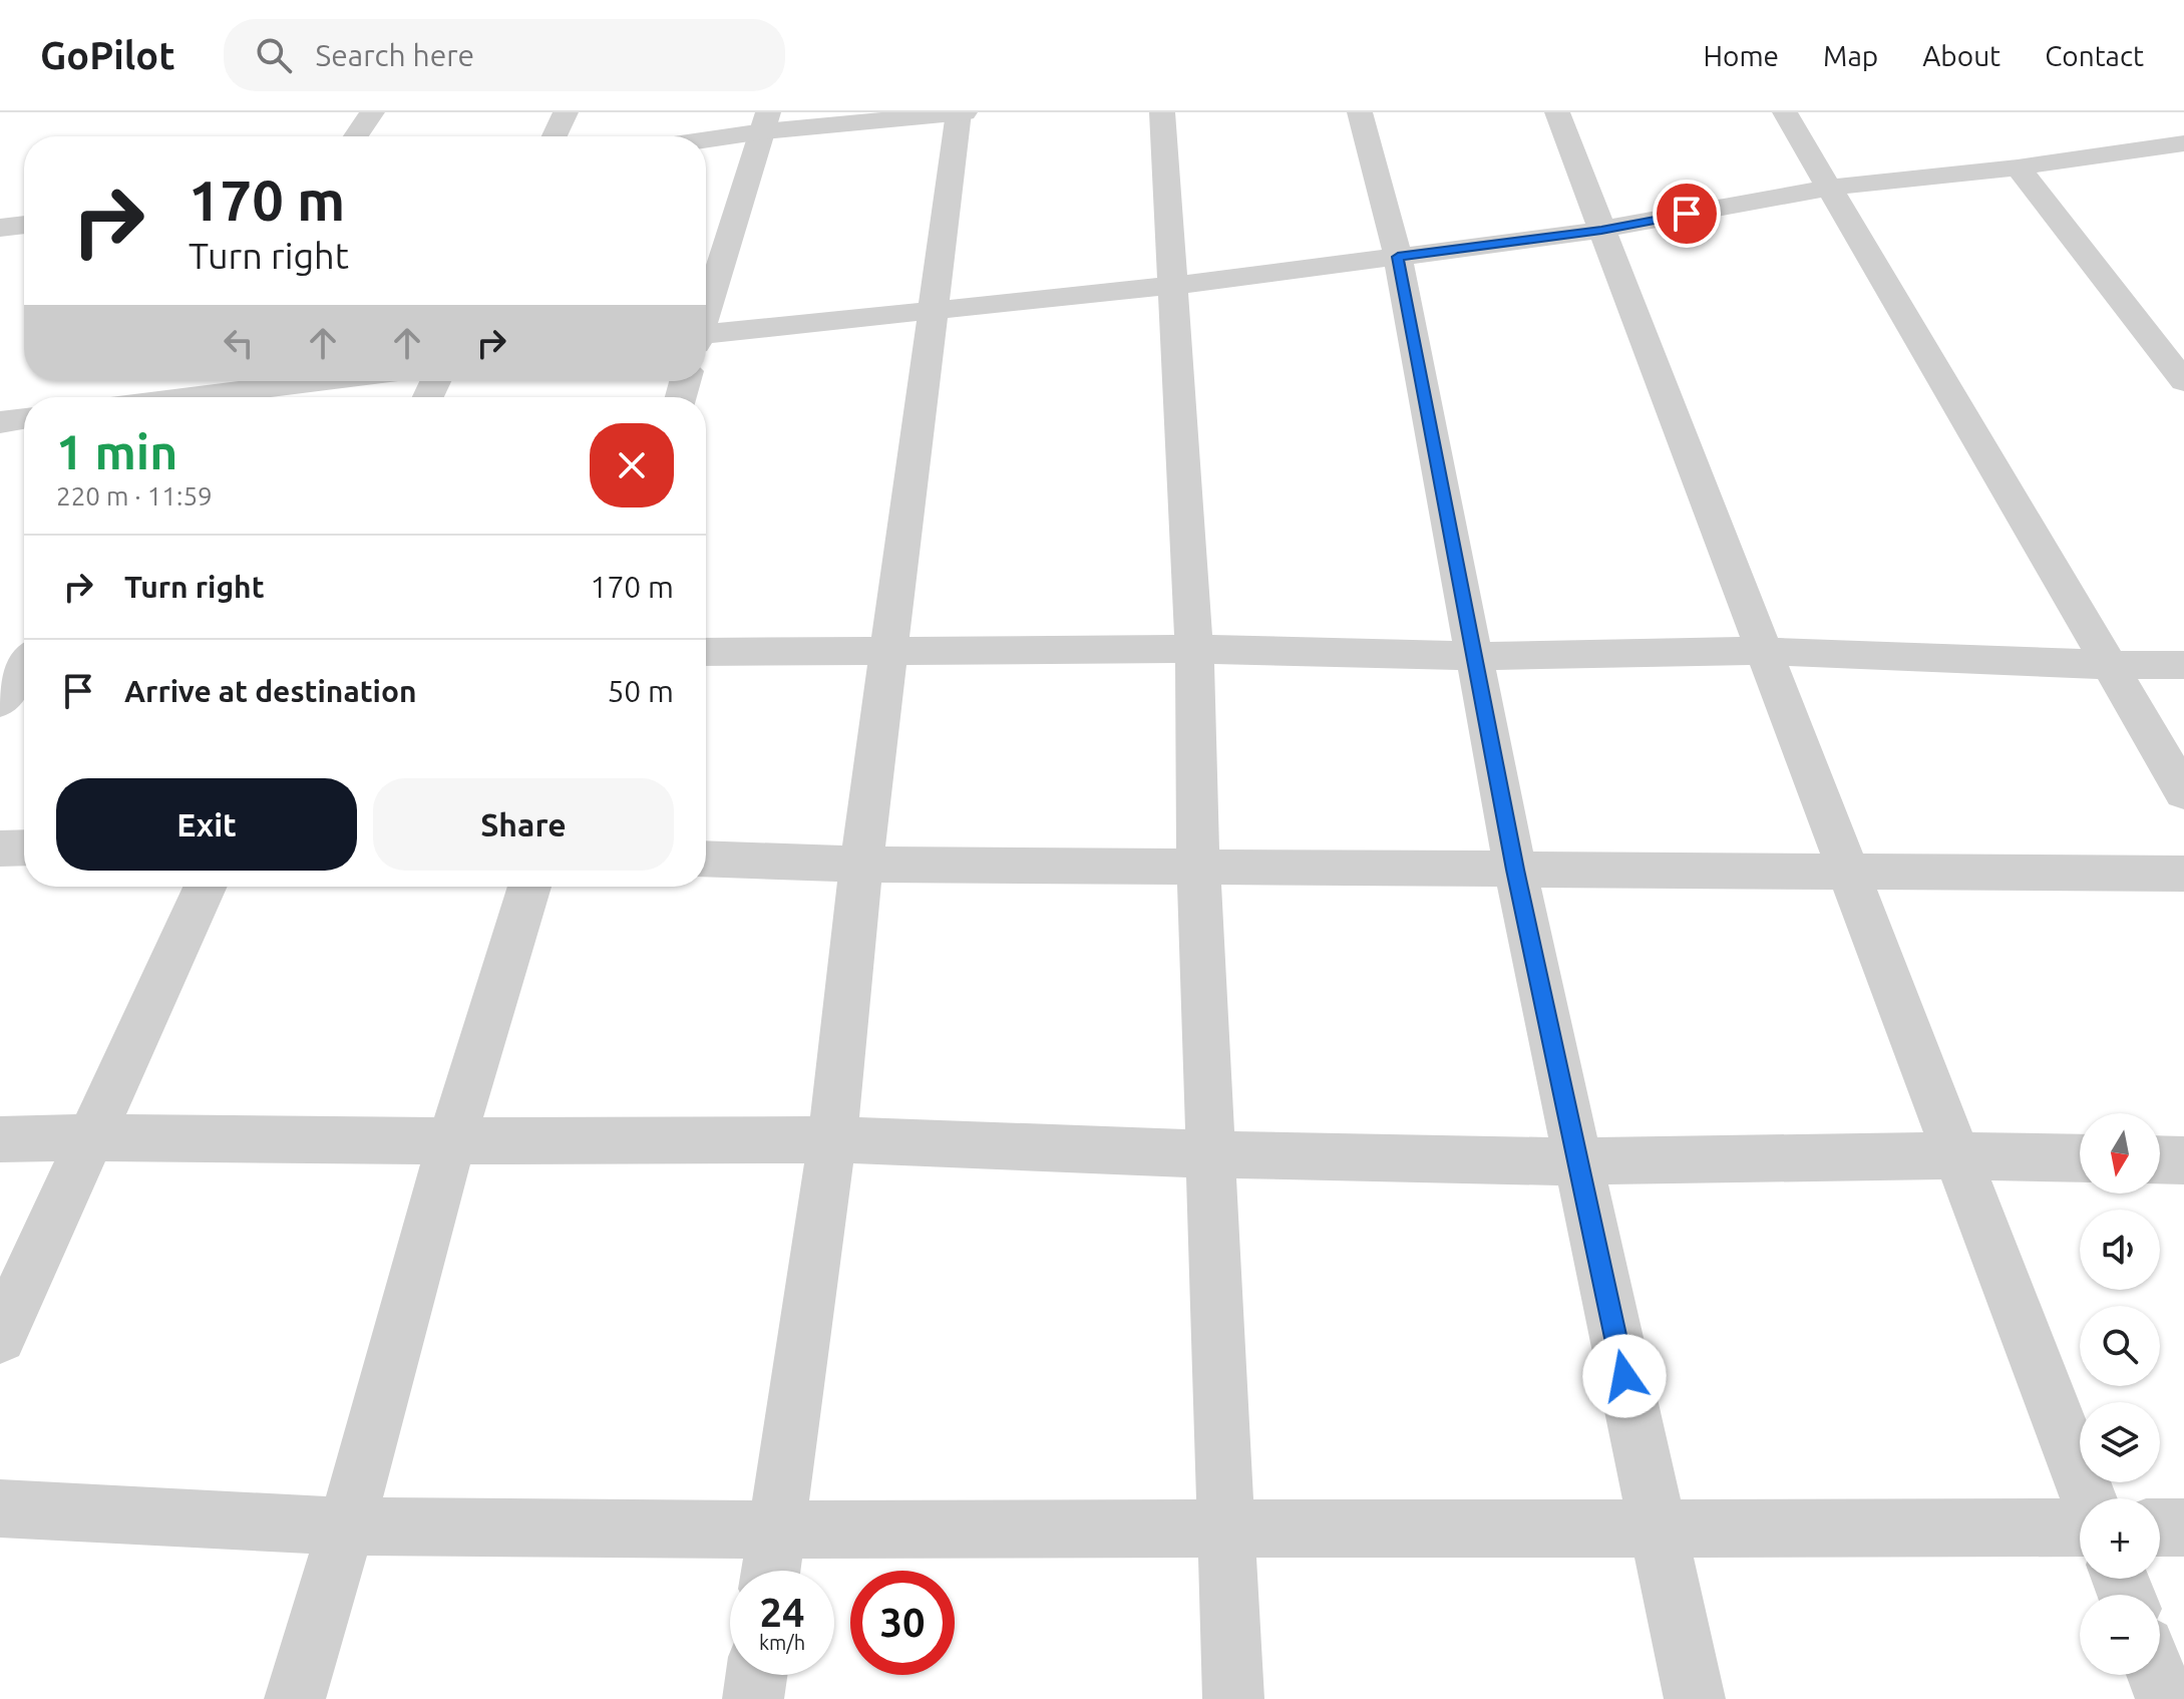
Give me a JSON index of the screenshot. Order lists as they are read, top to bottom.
{
  "north": "bottom",
  "page": {
    "header": "GoPilot",
    "search": "Search here",
    "nav": [
      "Home",
      "Map",
      "About",
      "Contact"
    ],
    "turn": ["170 m", "Turn right"],
    "heading": ["1 min", "220 m · 11:59"],
    "list": [
      {
        "name": "Turn right",
        "value": "170 m"
      },
      {
        "name": "Arrive at destination",
        "value": "50 m"
      }
    ],
    "buttons": ["Exit", "Share"],
    "map_buttons": ["+", "−"],
    "speed": "24 km/h",
    "limit": "30"
  }
}
